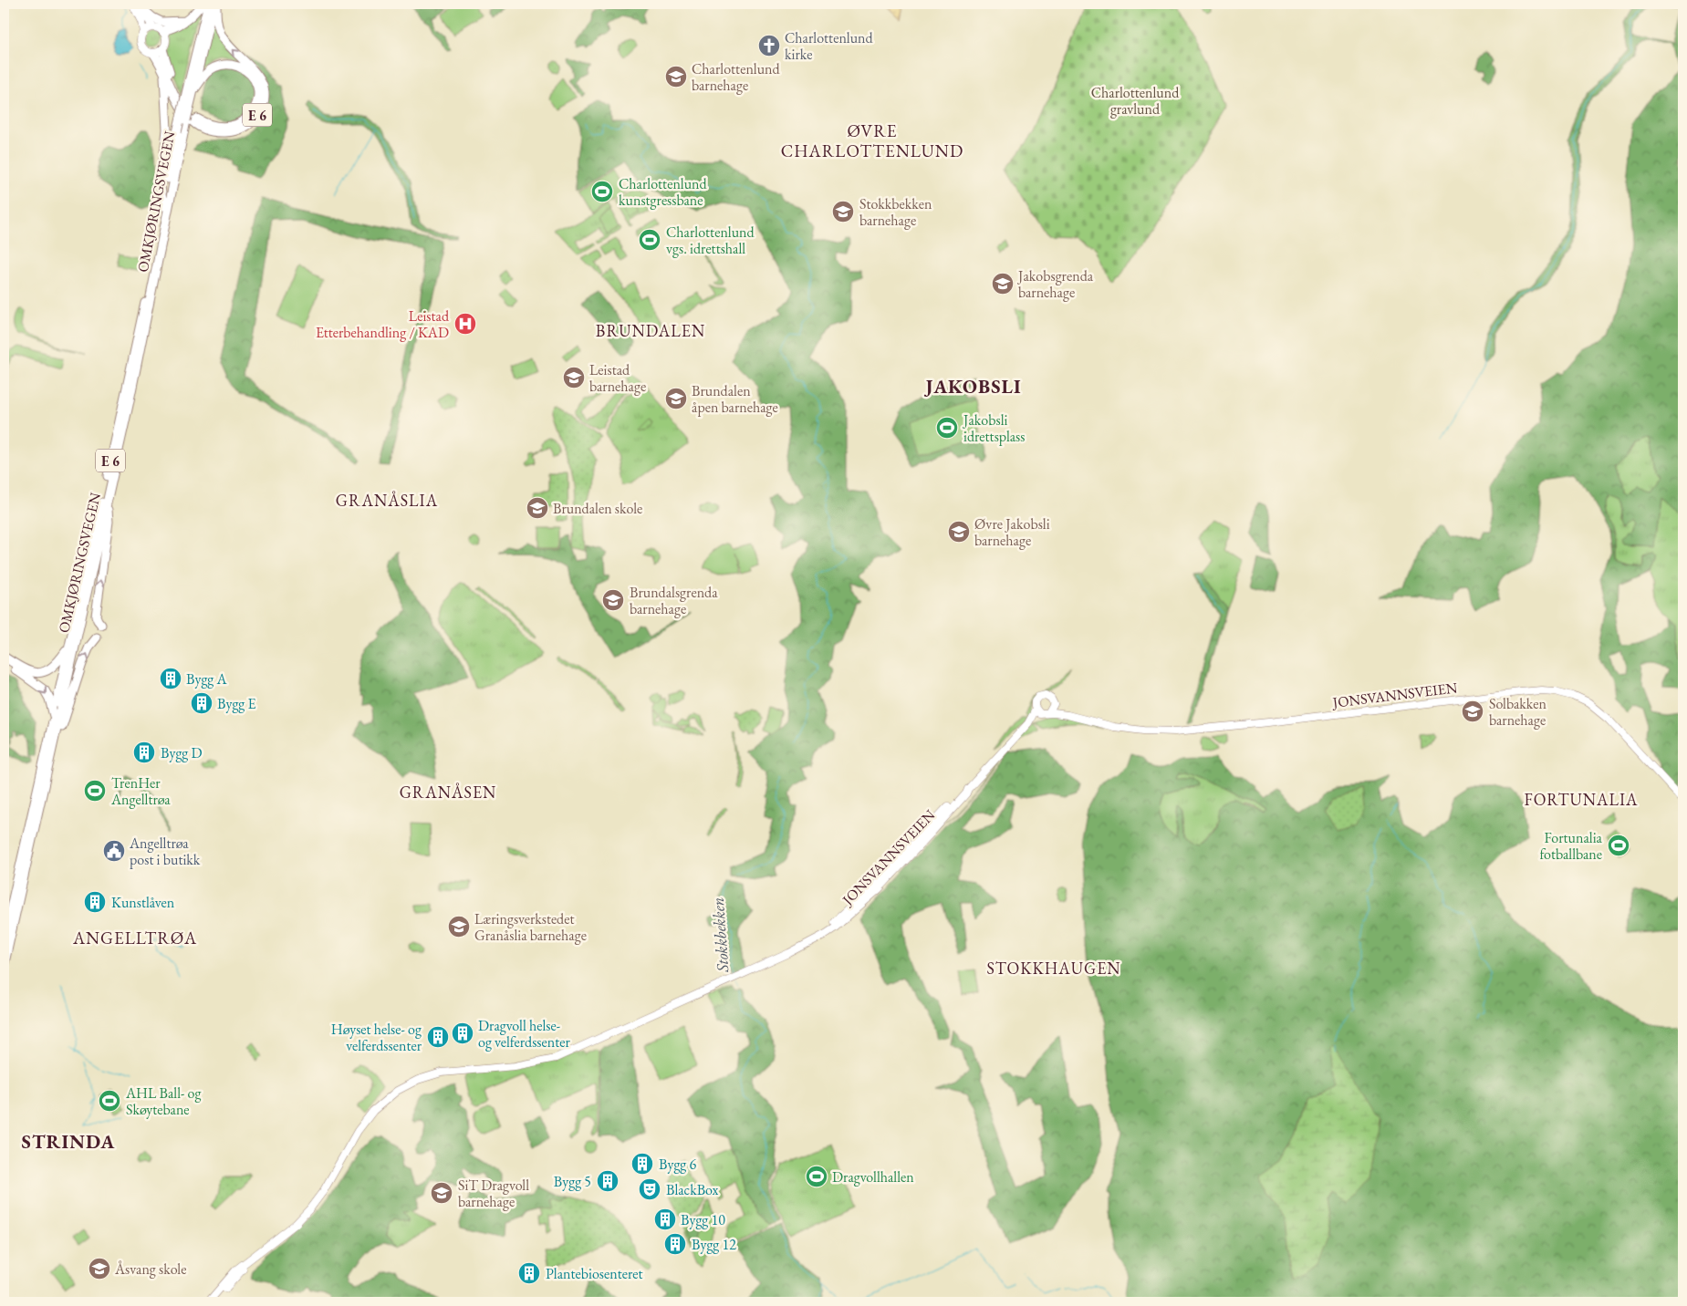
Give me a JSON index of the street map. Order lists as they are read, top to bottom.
{
  "streets": {
    "highway": ["E 6", "OMKJØRINGSVEGEN"],
    "main road": ["JONSVANNSVEIEN"]
  },
  "crossings": [
    ["E 6", "OMKJØRINGSVEGEN"]
  ],
  "districts": [
    "ØVRE CHARLOTTENLUND",
    "BRUNDALEN",
    "JAKOBSLI",
    "GRANÅSLIA",
    "GRANÅSEN",
    "FORTUNALIA",
    "ANGELLTRØA",
    "STOKKHAUGEN",
    "STRINDA"
  ],
  "water": ["Stokkbekken"],
  "parks": ["Charlottenlund gravlund"],
  "places": {
    "church": ["Charlottenlund kirke"],
    "school or university": [
      "Charlottenlund barnehage",
      "Stokkbekken barnehage",
      "Jakobsgrenda barnehage",
      "Leistad barnehage",
      "Brundalen åpen barnehage",
      "Brundalen skole",
      "Øvre Jakobsli barnehage",
      "Brundalsgrenda barnehage",
      "Solbakken barnehage",
      "Læringsverkstedet Granåslia barnehage",
      "SiT Dragvoll barnehage",
      "Åsvang skole"
    ],
    "sports": [
      "Charlottenlund kunstgressbane",
      "Charlottenlund vgs. idrettshall",
      "Jakobsli idrettsplass",
      "TrenHer Angelltrøa",
      "Fortunalia fotballbane",
      "AHL Ball- og Skøytebane",
      "Dragvollhallen"
    ],
    "hospital": ["Leistad Etterbehandling / KAD"],
    "building": [
      "Bygg A",
      "Bygg E",
      "Bygg D",
      "Kunstlåven",
      "Dragvoll helse- og velferdssenter",
      "Høyset helse- og velferdssenter",
      "Bygg 6",
      "Bygg 5",
      "Bygg 10",
      "Bygg 12",
      "Plantebiosenteret"
    ],
    "public building": ["Angelltrøa post i butikk"],
    "theatre": ["BlackBox"]
  }
}
